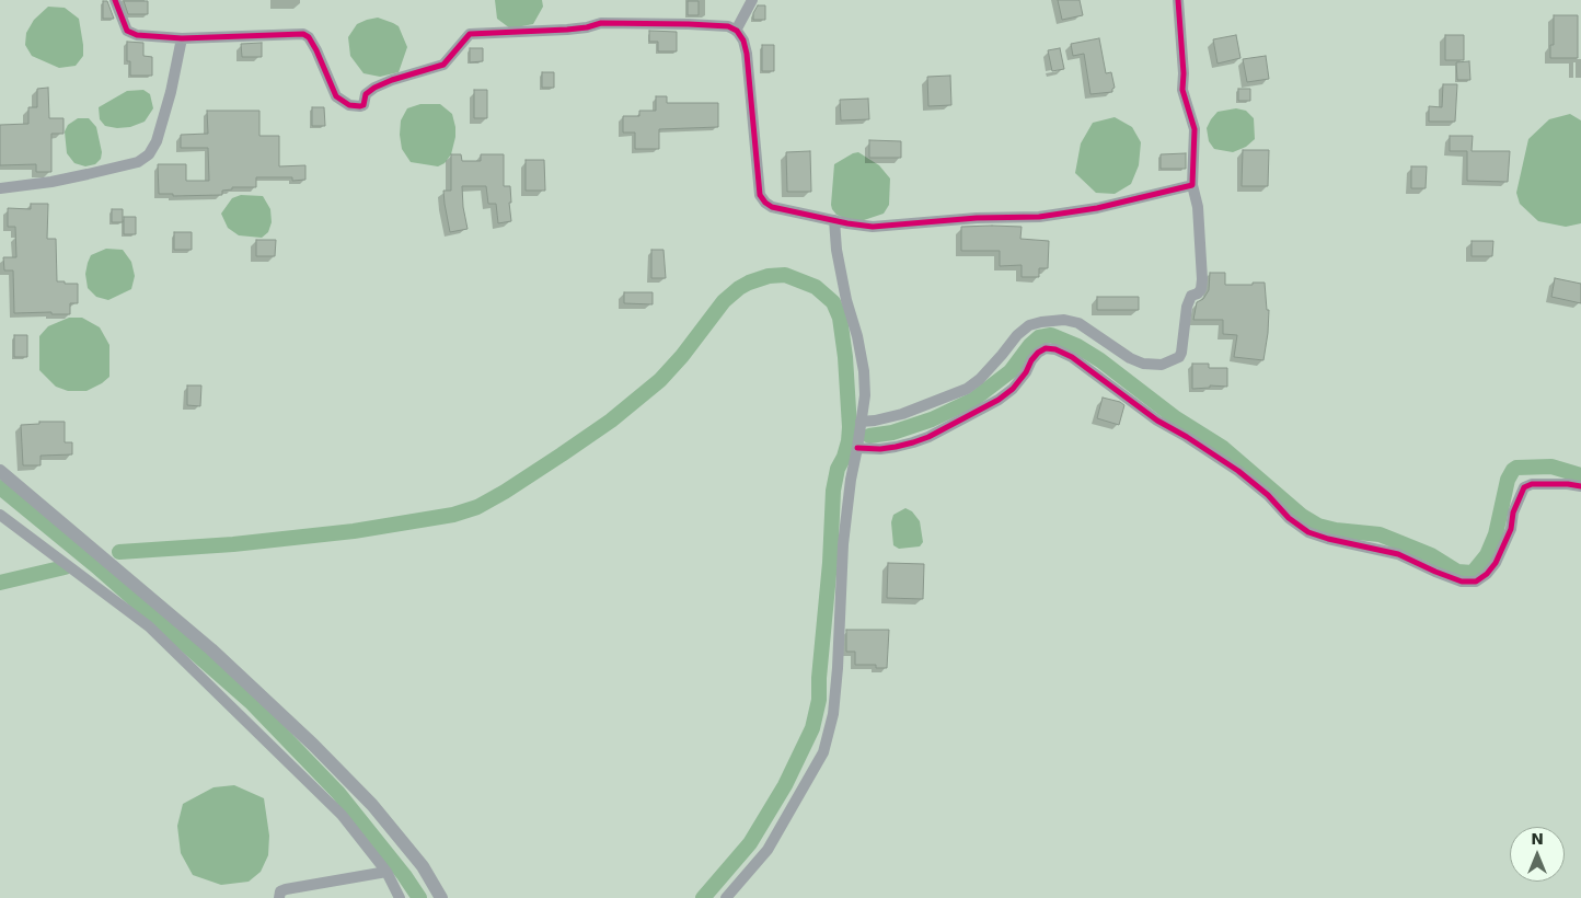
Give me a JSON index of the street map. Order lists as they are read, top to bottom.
{
  "north": "top"
}
